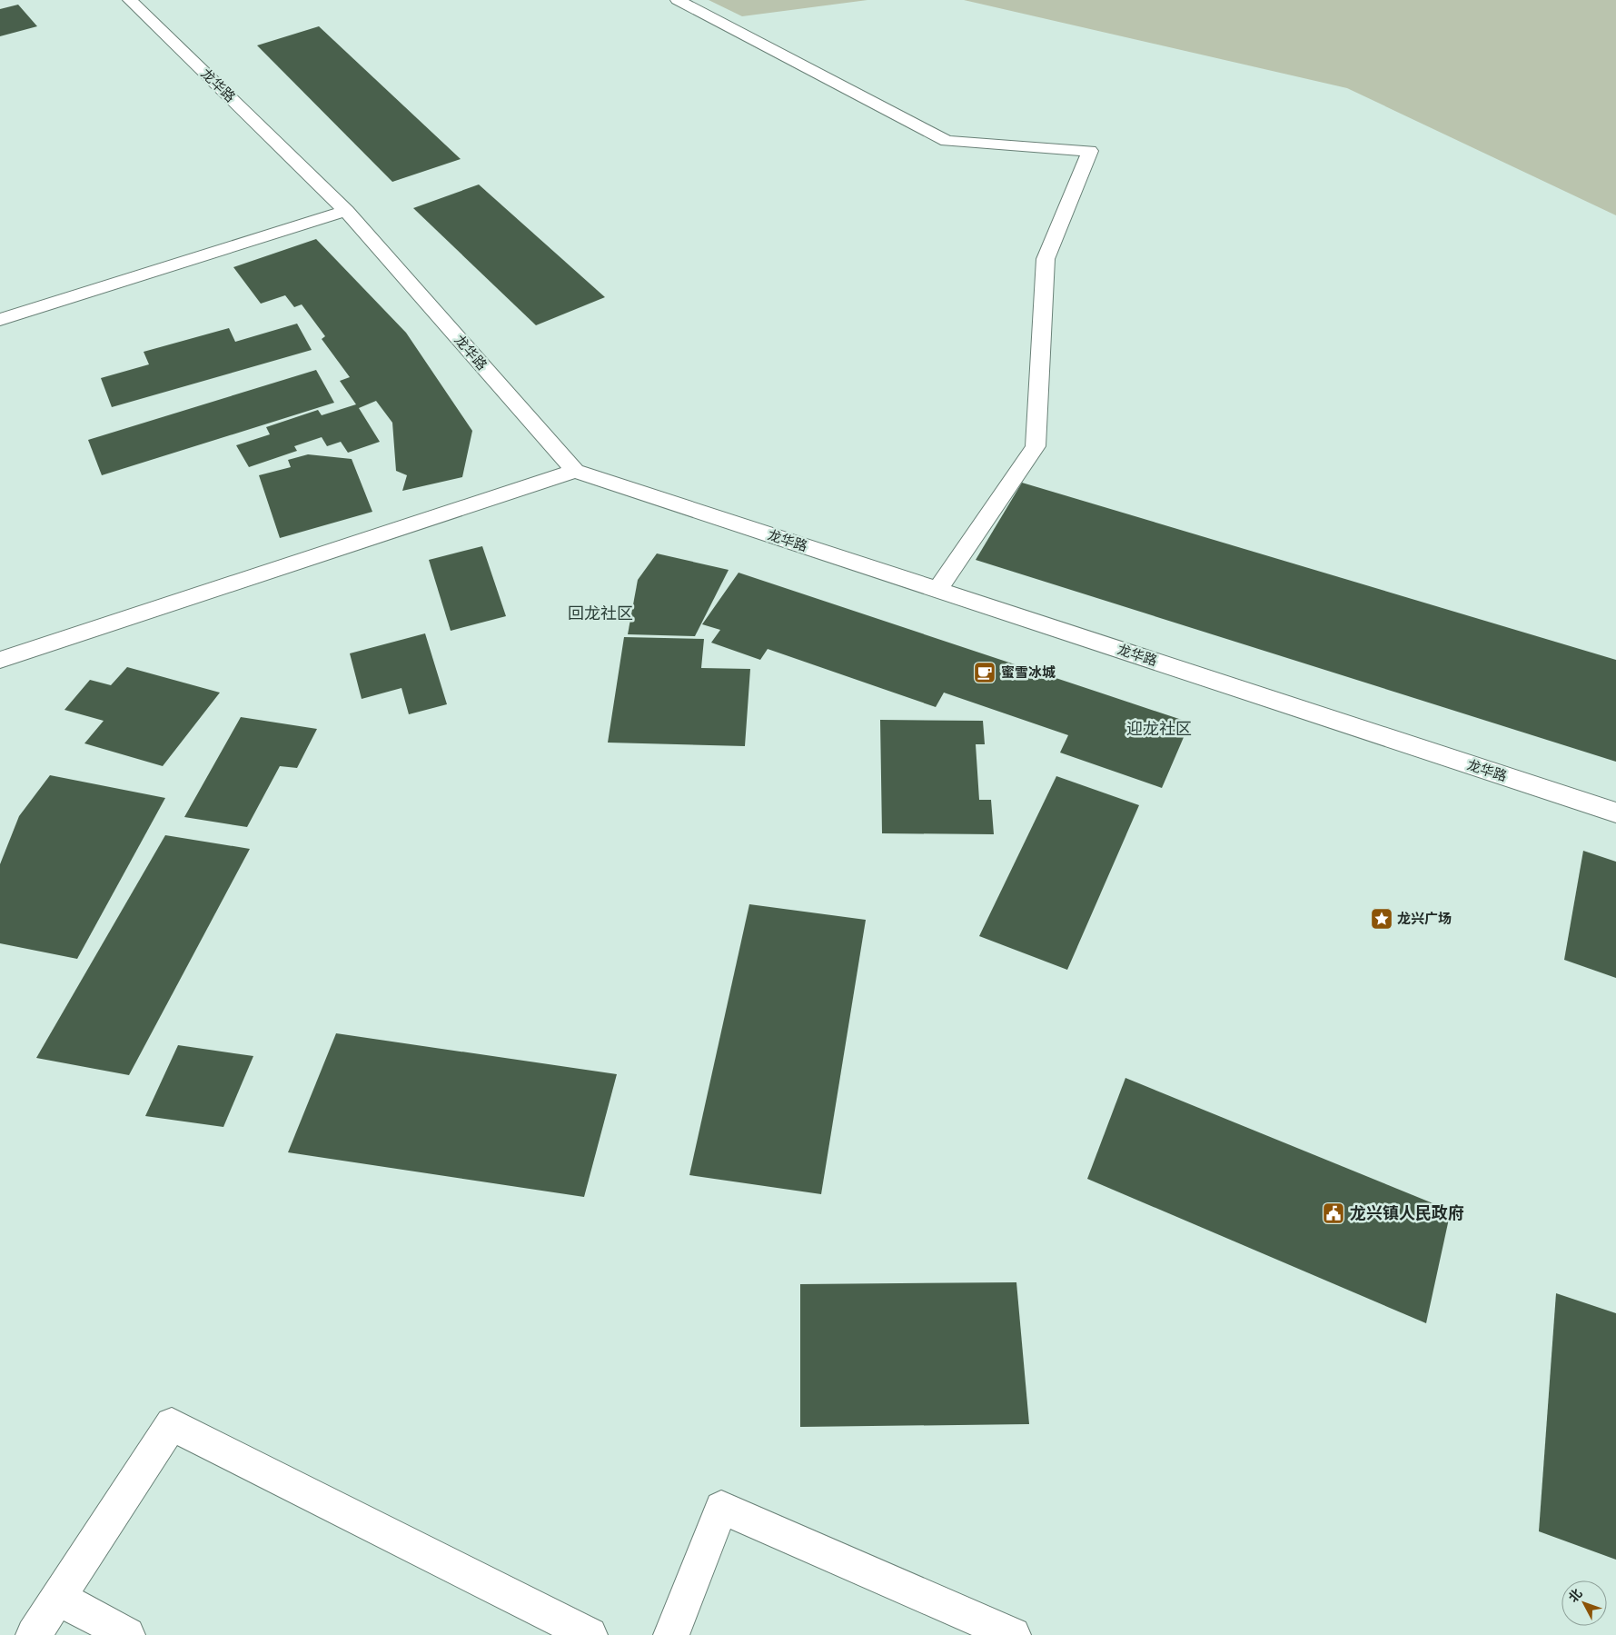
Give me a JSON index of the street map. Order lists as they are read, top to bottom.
{
  "streets": {
    "street": ["龙华路"]
  },
  "districts": ["回龙社区", "迎龙社区"],
  "places": {
    "cafe": ["蜜雪冰城"],
    "place": ["龙兴广场"],
    "public building": ["龙兴镇人民政府"]
  },
  "north": "top left"
}
